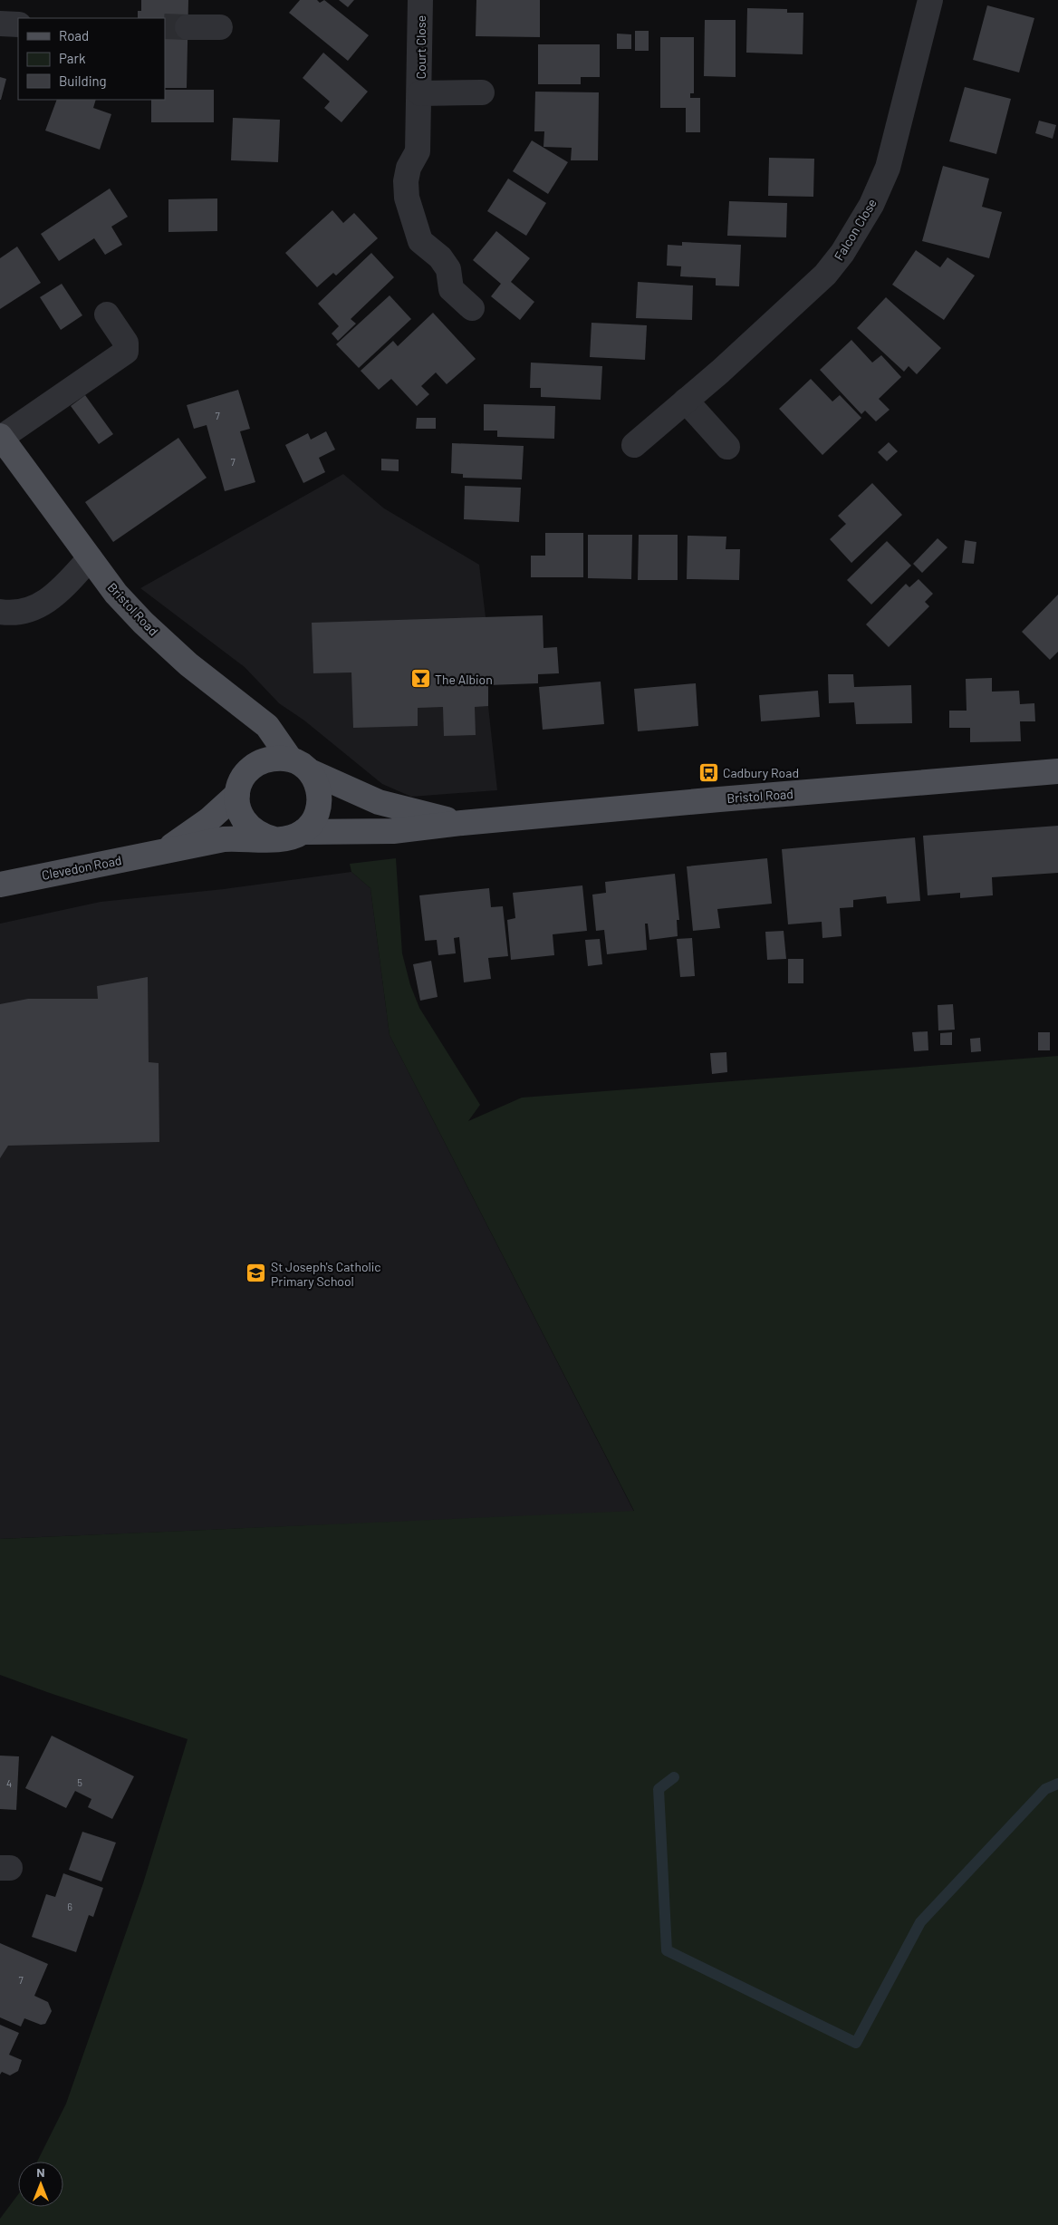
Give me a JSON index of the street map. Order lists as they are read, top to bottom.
{
  "streets": {
    "main road": ["Bristol Road", "Clevedon Road"],
    "street": ["Court Close", "Falcon Close"]
  },
  "crossings": [
    ["Bristol Road", "Clevedon Road"]
  ],
  "places": {
    "bar": ["The Albion"],
    "bus stop": ["Cadbury Road"],
    "school or university": ["St Joseph's Catholic Primary School"]
  },
  "house_numbers": [
    "7",
    "7",
    "5",
    "4",
    "6",
    "7"
  ],
  "legend": ["Road", "Park", "Building"],
  "north": "top"
}
